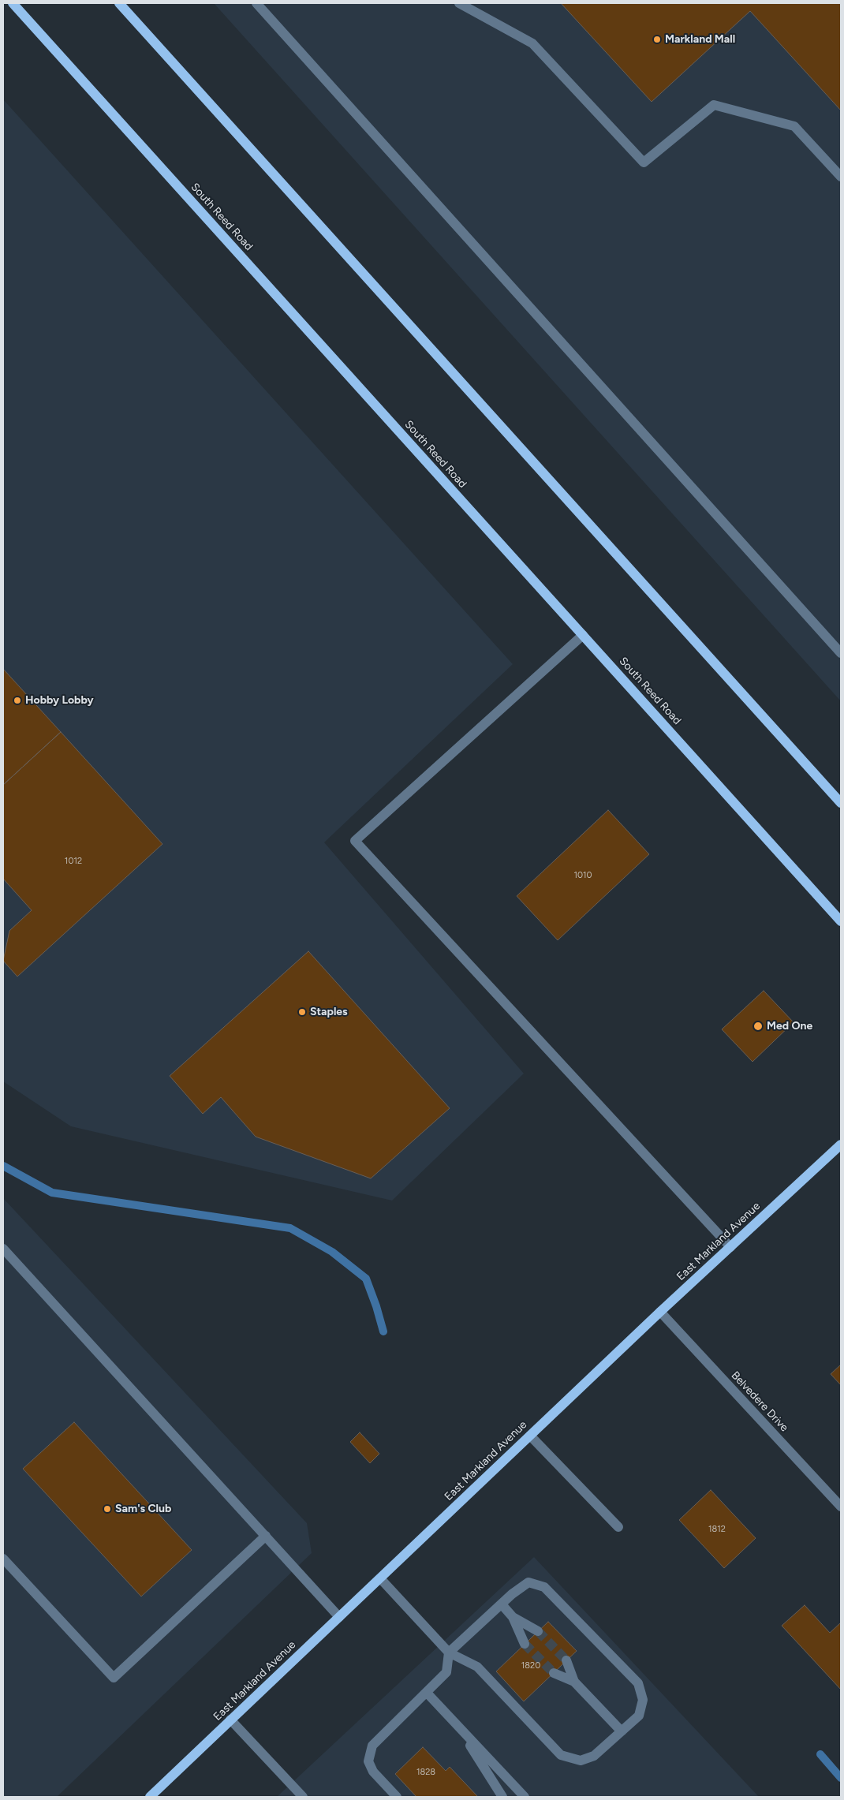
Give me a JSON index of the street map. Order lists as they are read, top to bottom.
{
  "streets": {
    "main road": ["South Reed Road", "East Markland Avenue"],
    "lane": ["Belvedere Drive"]
  },
  "crossings": [
    ["East Markland Avenue", "Belvedere Drive"]
  ],
  "places": [
    "Markland Mall",
    "Hobby Lobby",
    "Staples",
    "Med One",
    "Sam's Club"
  ],
  "house_numbers": [
    "1012",
    "1010",
    "1812",
    "1820",
    "1828"
  ]
}
